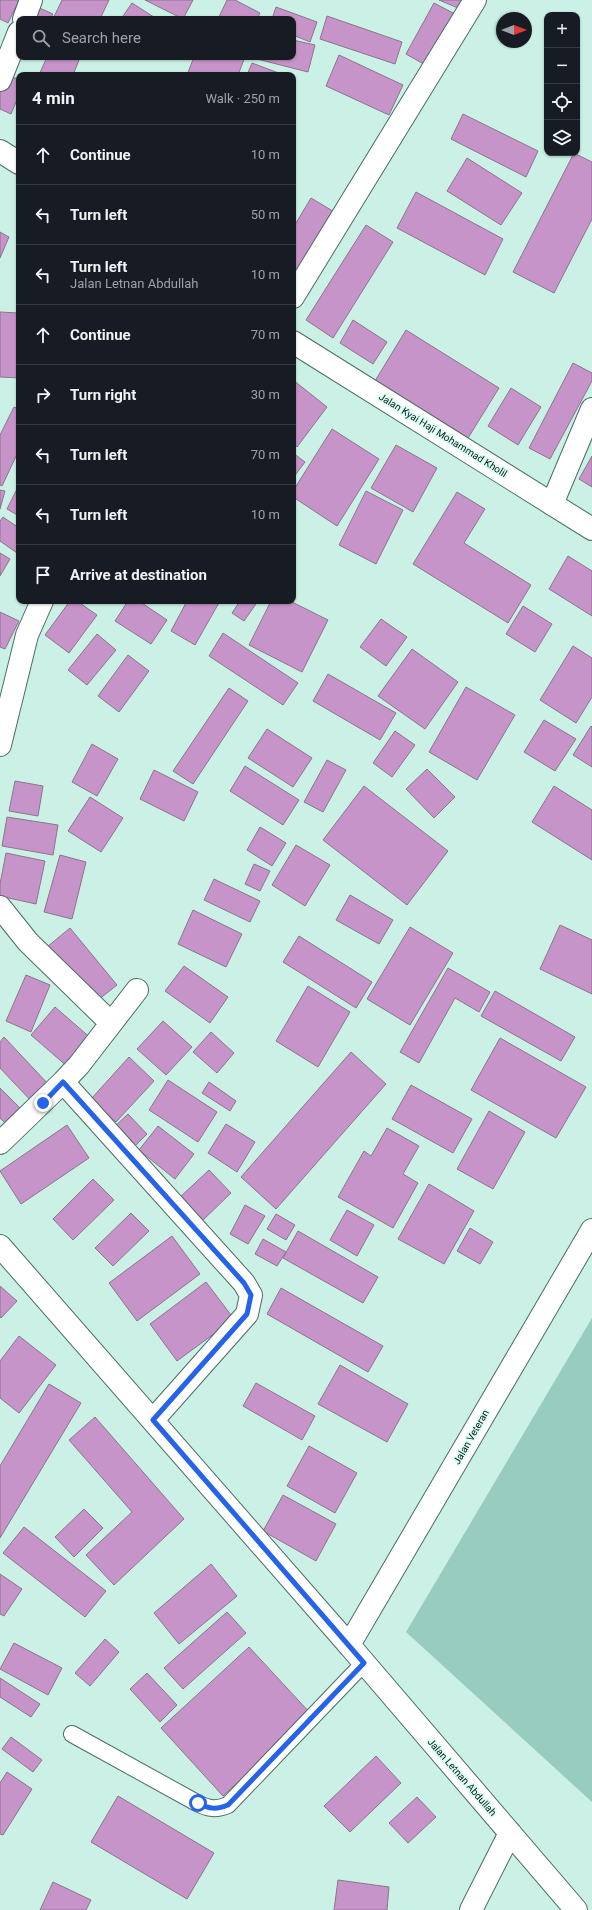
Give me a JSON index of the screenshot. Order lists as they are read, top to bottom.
{
  "streets": {
    "street": ["Jalan Kyai Haji Mohammad Kholil", "Jalan Veteran", "Jalan Letnan Abdullah"]
  },
  "crossings": [
    ["Jalan Veteran", "Jalan Letnan Abdullah"]
  ],
  "north": "right",
  "page": {
    "map_buttons": ["+", "−"],
    "search": "Search here",
    "heading": ["4 min", "Walk · 250 m"],
    "list": [
      ["Continue", "10 m"],
      ["Turn left", "50 m"],
      ["Turn left", "Jalan Letnan Abdullah", "10 m"],
      ["Continue", "70 m"],
      ["Turn right", "30 m"],
      ["Turn left", "70 m"],
      ["Turn left", "10 m"],
      "Arrive at destination"
    ]
  }
}
